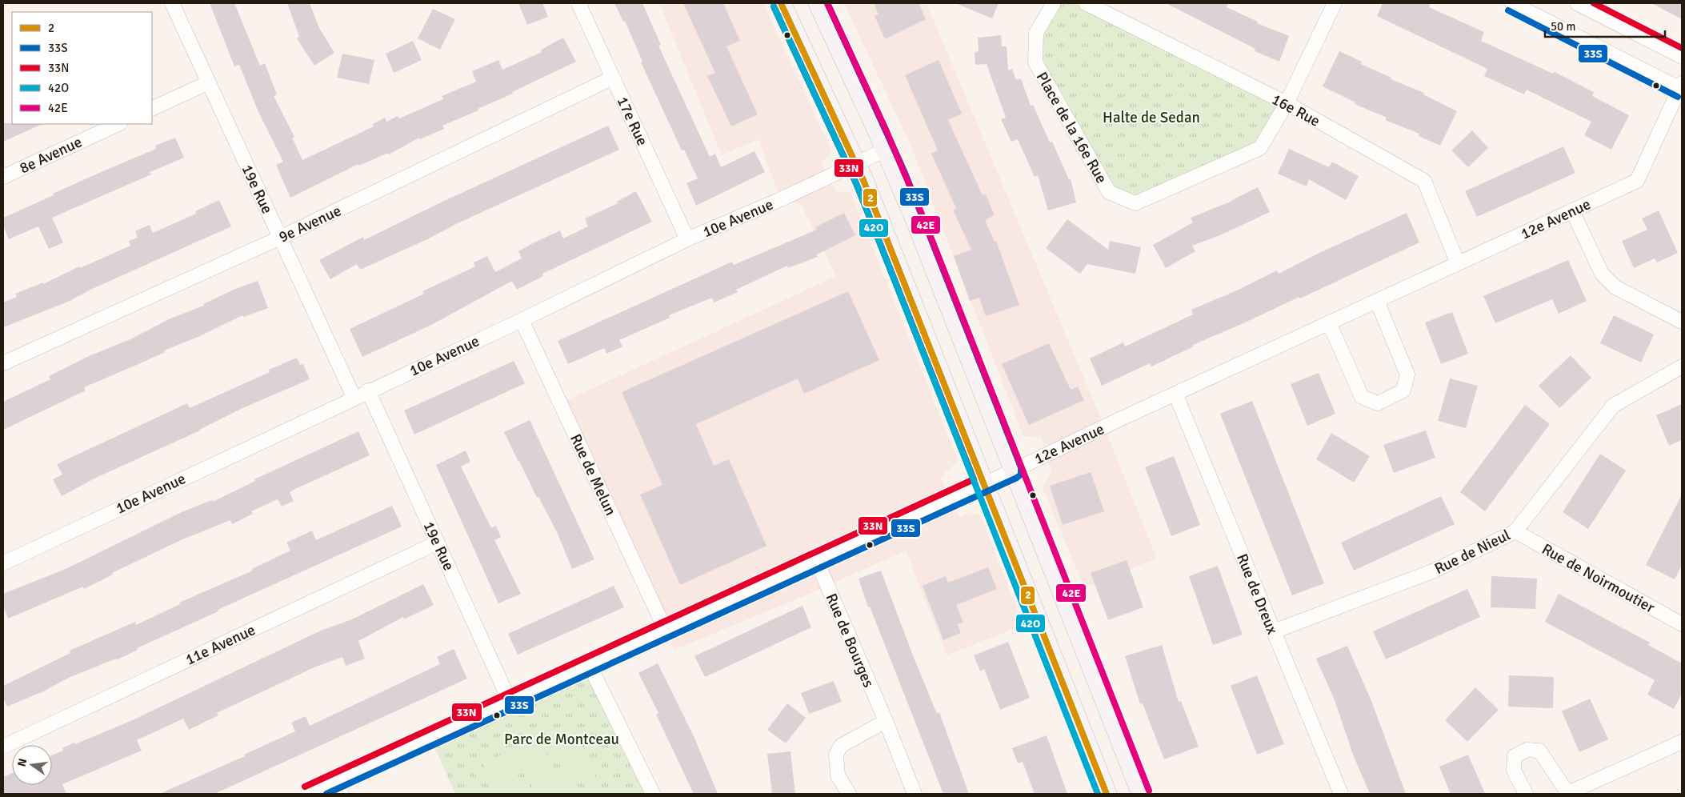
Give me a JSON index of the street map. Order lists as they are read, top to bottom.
{
  "streets": {
    "street": [
      "16e Rue",
      "17e Rue",
      "Place de la 16e Rue",
      "8e Avenue",
      "19e Rue",
      "10e Avenue",
      "12e Avenue",
      "9e Avenue",
      "Rue de Melun",
      "Rue de Nieul",
      "Rue de Noirmoutier",
      "Rue de Dreux",
      "Rue de Bourges",
      "11e Avenue"
    ]
  },
  "crossings": [
    ["16e Rue", "Place de la 16e Rue"],
    ["16e Rue", "12e Avenue"],
    ["17e Rue", "10e Avenue"],
    ["17e Rue", "9e Avenue"],
    ["19e Rue", "10e Avenue"],
    ["19e Rue", "12e Avenue"],
    ["19e Rue", "9e Avenue"],
    ["19e Rue", "11e Avenue"],
    ["10e Avenue", "Rue de Melun"],
    ["12e Avenue", "Rue de Melun"],
    ["12e Avenue", "Rue de Dreux"],
    ["12e Avenue", "Rue de Bourges"],
    ["Rue de Nieul", "Rue de Noirmoutier"],
    ["Rue de Nieul", "Rue de Dreux"]
  ],
  "parks": ["Halte de Sedan", "Parc de Montceau"],
  "lines": [
    "transit line 2",
    "transit line 33S",
    "transit line 33N",
    "transit line 42E",
    "transit line 42O"
  ],
  "legend": [
    "2",
    "33S",
    "33N",
    "42O",
    "42E"
  ],
  "scale_bar": "50 m",
  "north": "left"
}
